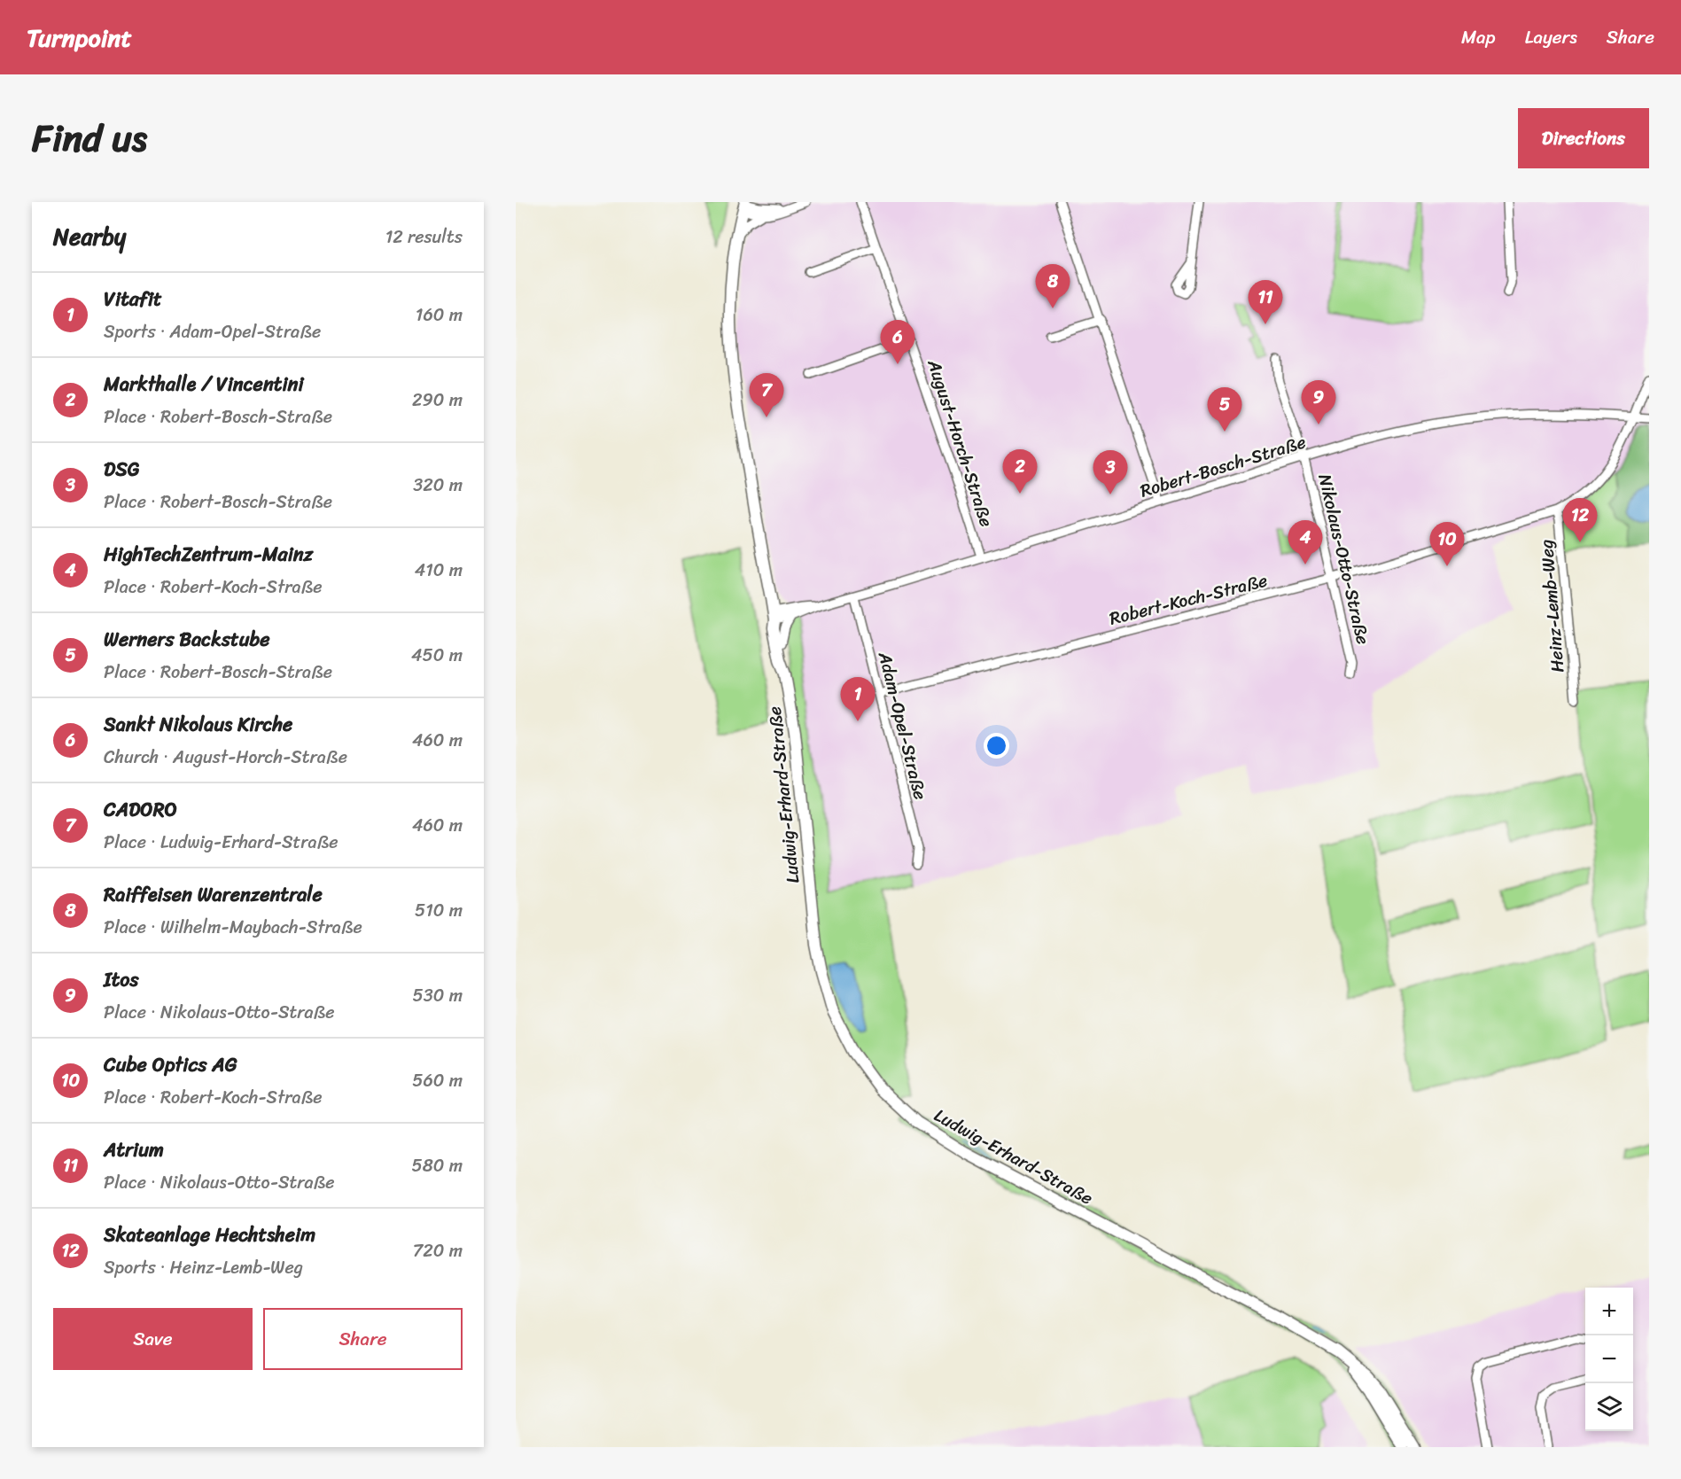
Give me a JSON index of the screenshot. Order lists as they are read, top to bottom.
{
  "streets": {
    "main road": ["Ludwig-Erhard-Straße"],
    "street": [
      "August-Horch-Straße",
      "Robert-Bosch-Straße",
      "Nikolaus-Otto-Straße",
      "Robert-Koch-Straße",
      "Heinz-Lemb-Weg",
      "Adam-Opel-Straße"
    ]
  },
  "crossings": [
    ["August-Horch-Straße", "Robert-Bosch-Straße"],
    ["Robert-Bosch-Straße", "Nikolaus-Otto-Straße"],
    ["Robert-Bosch-Straße", "Robert-Koch-Straße"],
    ["Robert-Bosch-Straße", "Adam-Opel-Straße"],
    ["Robert-Bosch-Straße", "Ludwig-Erhard-Straße"],
    ["Nikolaus-Otto-Straße", "Robert-Koch-Straße"],
    ["Robert-Koch-Straße", "Heinz-Lemb-Weg"],
    ["Robert-Koch-Straße", "Adam-Opel-Straße"]
  ],
  "page": {
    "header": "Turnpoint",
    "nav": ["Map", "Layers", "Share"],
    "title": "Find us",
    "buttons": [
      "Directions",
      ["Save", "Share"]
    ],
    "heading": ["Nearby", "12 results"],
    "pins": [
      "8",
      "11",
      "6",
      "7",
      "9",
      "5",
      "2",
      "3",
      "12",
      "4",
      "10",
      "1"
    ],
    "list": [
      {
        "mark": "1",
        "name": "Vitafit",
        "note": "Sports · Adam-Opel-Straße",
        "value": "160 m"
      },
      {
        "mark": "2",
        "name": "Markthalle / Vincentini",
        "note": "Place · Robert-Bosch-Straße",
        "value": "290 m"
      },
      {
        "mark": "3",
        "name": "DSG",
        "note": "Place · Robert-Bosch-Straße",
        "value": "320 m"
      },
      {
        "mark": "4",
        "name": "HighTechZentrum-Mainz",
        "note": "Place · Robert-Koch-Straße",
        "value": "410 m"
      },
      {
        "mark": "5",
        "name": "Werners Backstube",
        "note": "Place · Robert-Bosch-Straße",
        "value": "450 m"
      },
      {
        "mark": "6",
        "name": "Sankt Nikolaus Kirche",
        "note": "Church · August-Horch-Straße",
        "value": "460 m"
      },
      {
        "mark": "7",
        "name": "CADORO",
        "note": "Place · Ludwig-Erhard-Straße",
        "value": "460 m"
      },
      {
        "mark": "8",
        "name": "Raiffeisen Warenzentrale",
        "note": "Place · Wilhelm-Maybach-Straße",
        "value": "510 m"
      },
      {
        "mark": "9",
        "name": "Itos",
        "note": "Place · Nikolaus-Otto-Straße",
        "value": "530 m"
      },
      {
        "mark": "10",
        "name": "Cube Optics AG",
        "note": "Place · Robert-Koch-Straße",
        "value": "560 m"
      },
      {
        "mark": "11",
        "name": "Atrium",
        "note": "Place · Nikolaus-Otto-Straße",
        "value": "580 m"
      },
      {
        "mark": "12",
        "name": "Skateanlage Hechtsheim",
        "note": "Sports · Heinz-Lemb-Weg",
        "value": "720 m"
      }
    ],
    "map_buttons": ["+", "−"]
  }
}
